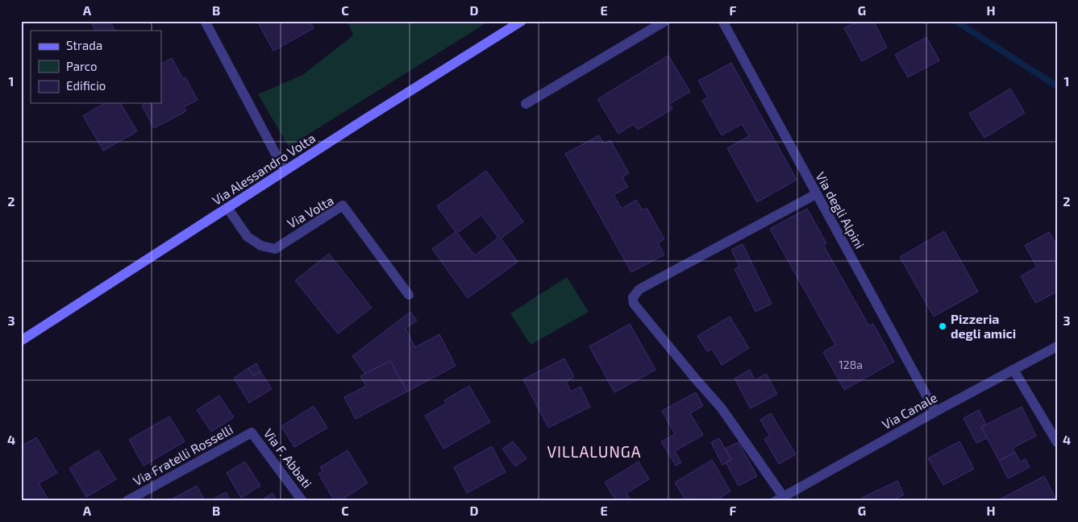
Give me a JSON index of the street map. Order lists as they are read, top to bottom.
{
  "streets": {
    "main road": ["Via Alessandro Volta"],
    "street": [
      "Via degli Alpini",
      "Via Volta",
      "Via Canale",
      "Via Fratelli Rosselli",
      "Via F. Abbati"
    ]
  },
  "crossings": [
    ["Via Alessandro Volta", "Via Volta"],
    ["Via degli Alpini", "Via Canale"],
    ["Via Fratelli Rosselli", "Via F. Abbati"]
  ],
  "districts": ["VILLALUNGA"],
  "places": ["Pizzeria degli amici"],
  "house_numbers": ["128a"],
  "legend": ["Strada", "Parco", "Edificio"],
  "grid": {
    "columns": [
      "A",
      "B",
      "C",
      "D",
      "E",
      "F",
      "G",
      "H"
    ],
    "rows": [
      "1",
      "2",
      "3",
      "4"
    ]
  }
}
